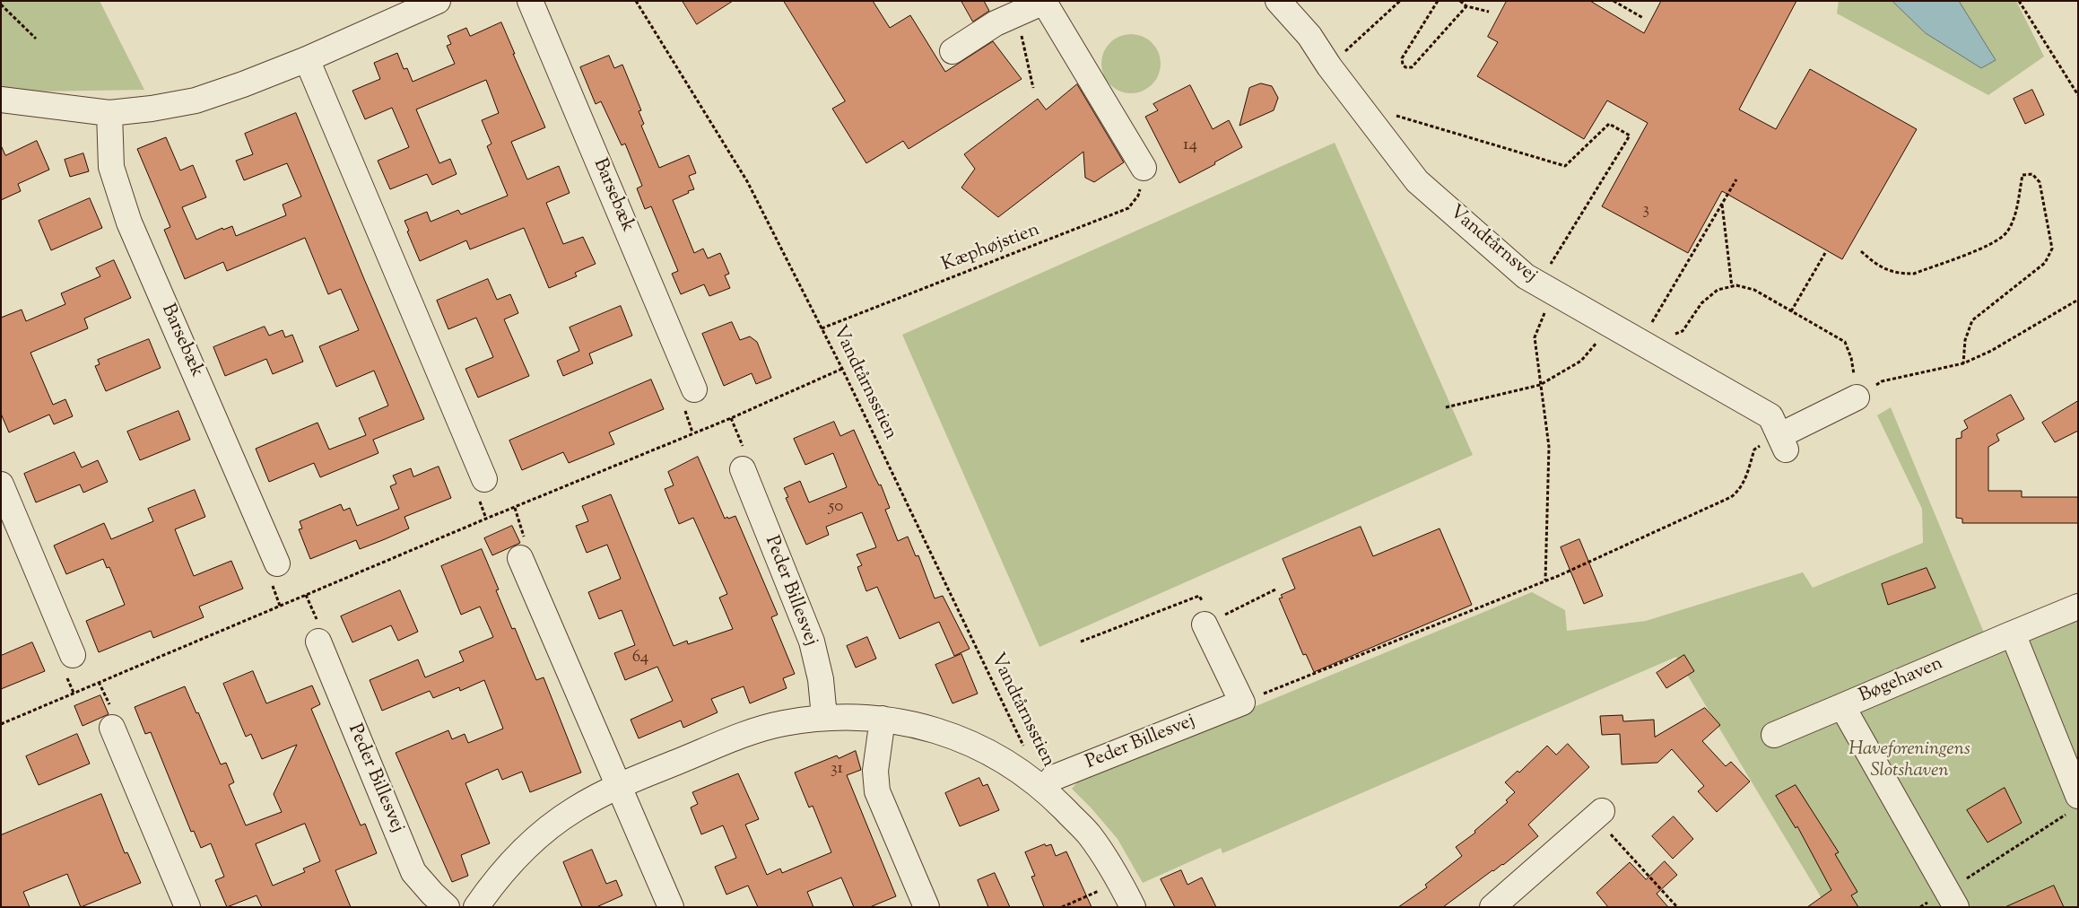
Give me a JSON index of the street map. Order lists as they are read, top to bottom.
{
  "streets": {
    "street": [
      "Barsebæk",
      "Vandtårnsvej",
      "Peder Billesvej",
      "Bøgehaven"
    ],
    "path": ["Kæphøjstien", "Vandtårnsstien"]
  },
  "crossings": [
    ["Kæphøjstien", "Vandtårnsstien"]
  ],
  "parks": ["Haveforeningens Slotshaven"],
  "house_numbers": [
    "14",
    "3",
    "50",
    "64",
    "31"
  ]
}
